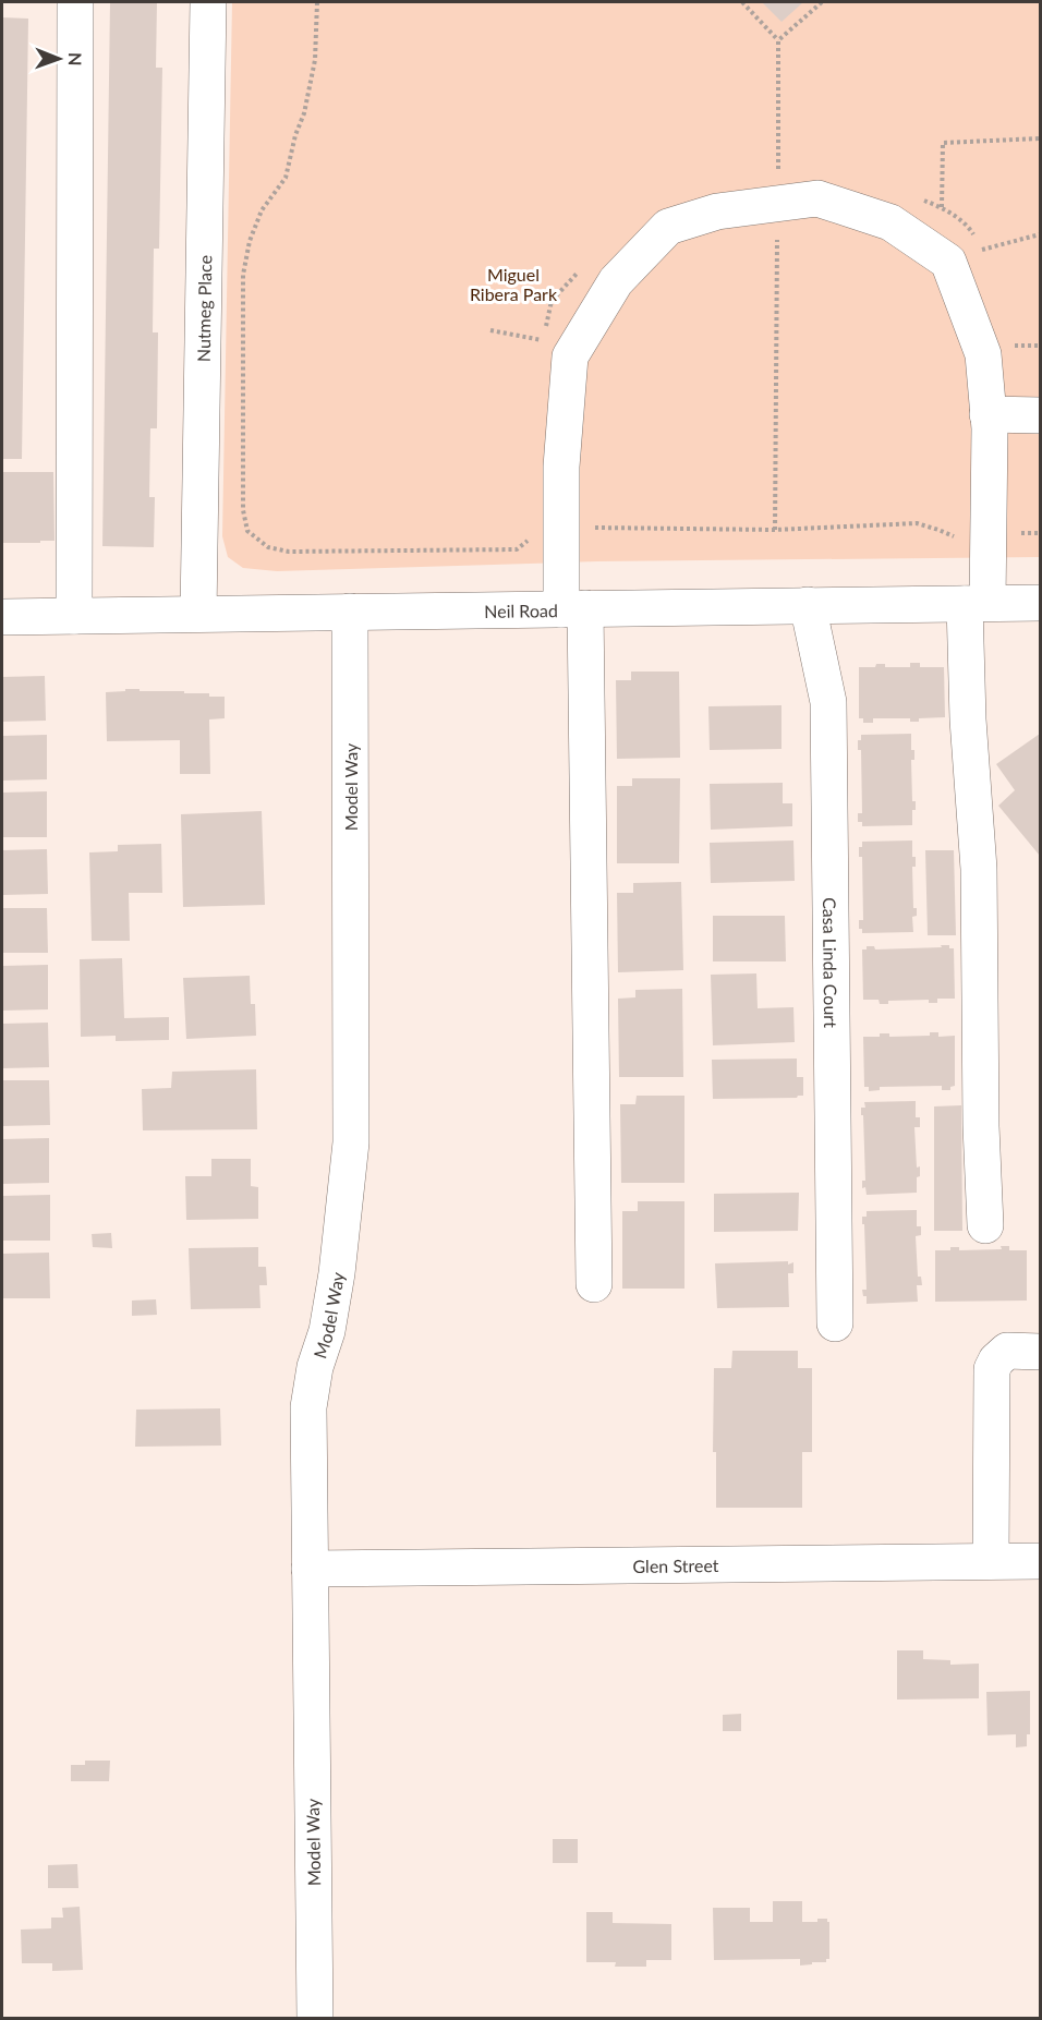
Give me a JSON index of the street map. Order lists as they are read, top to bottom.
{
  "streets": {
    "street": [
      "Nutmeg Place",
      "Neil Road",
      "Model Way",
      "Casa Linda Court",
      "Glen Street"
    ]
  },
  "crossings": [
    ["Nutmeg Place", "Neil Road"],
    ["Neil Road", "Model Way"],
    ["Neil Road", "Casa Linda Court"],
    ["Model Way", "Glen Street"]
  ],
  "parks": ["Miguel Ribera Park"],
  "north": "right"
}
